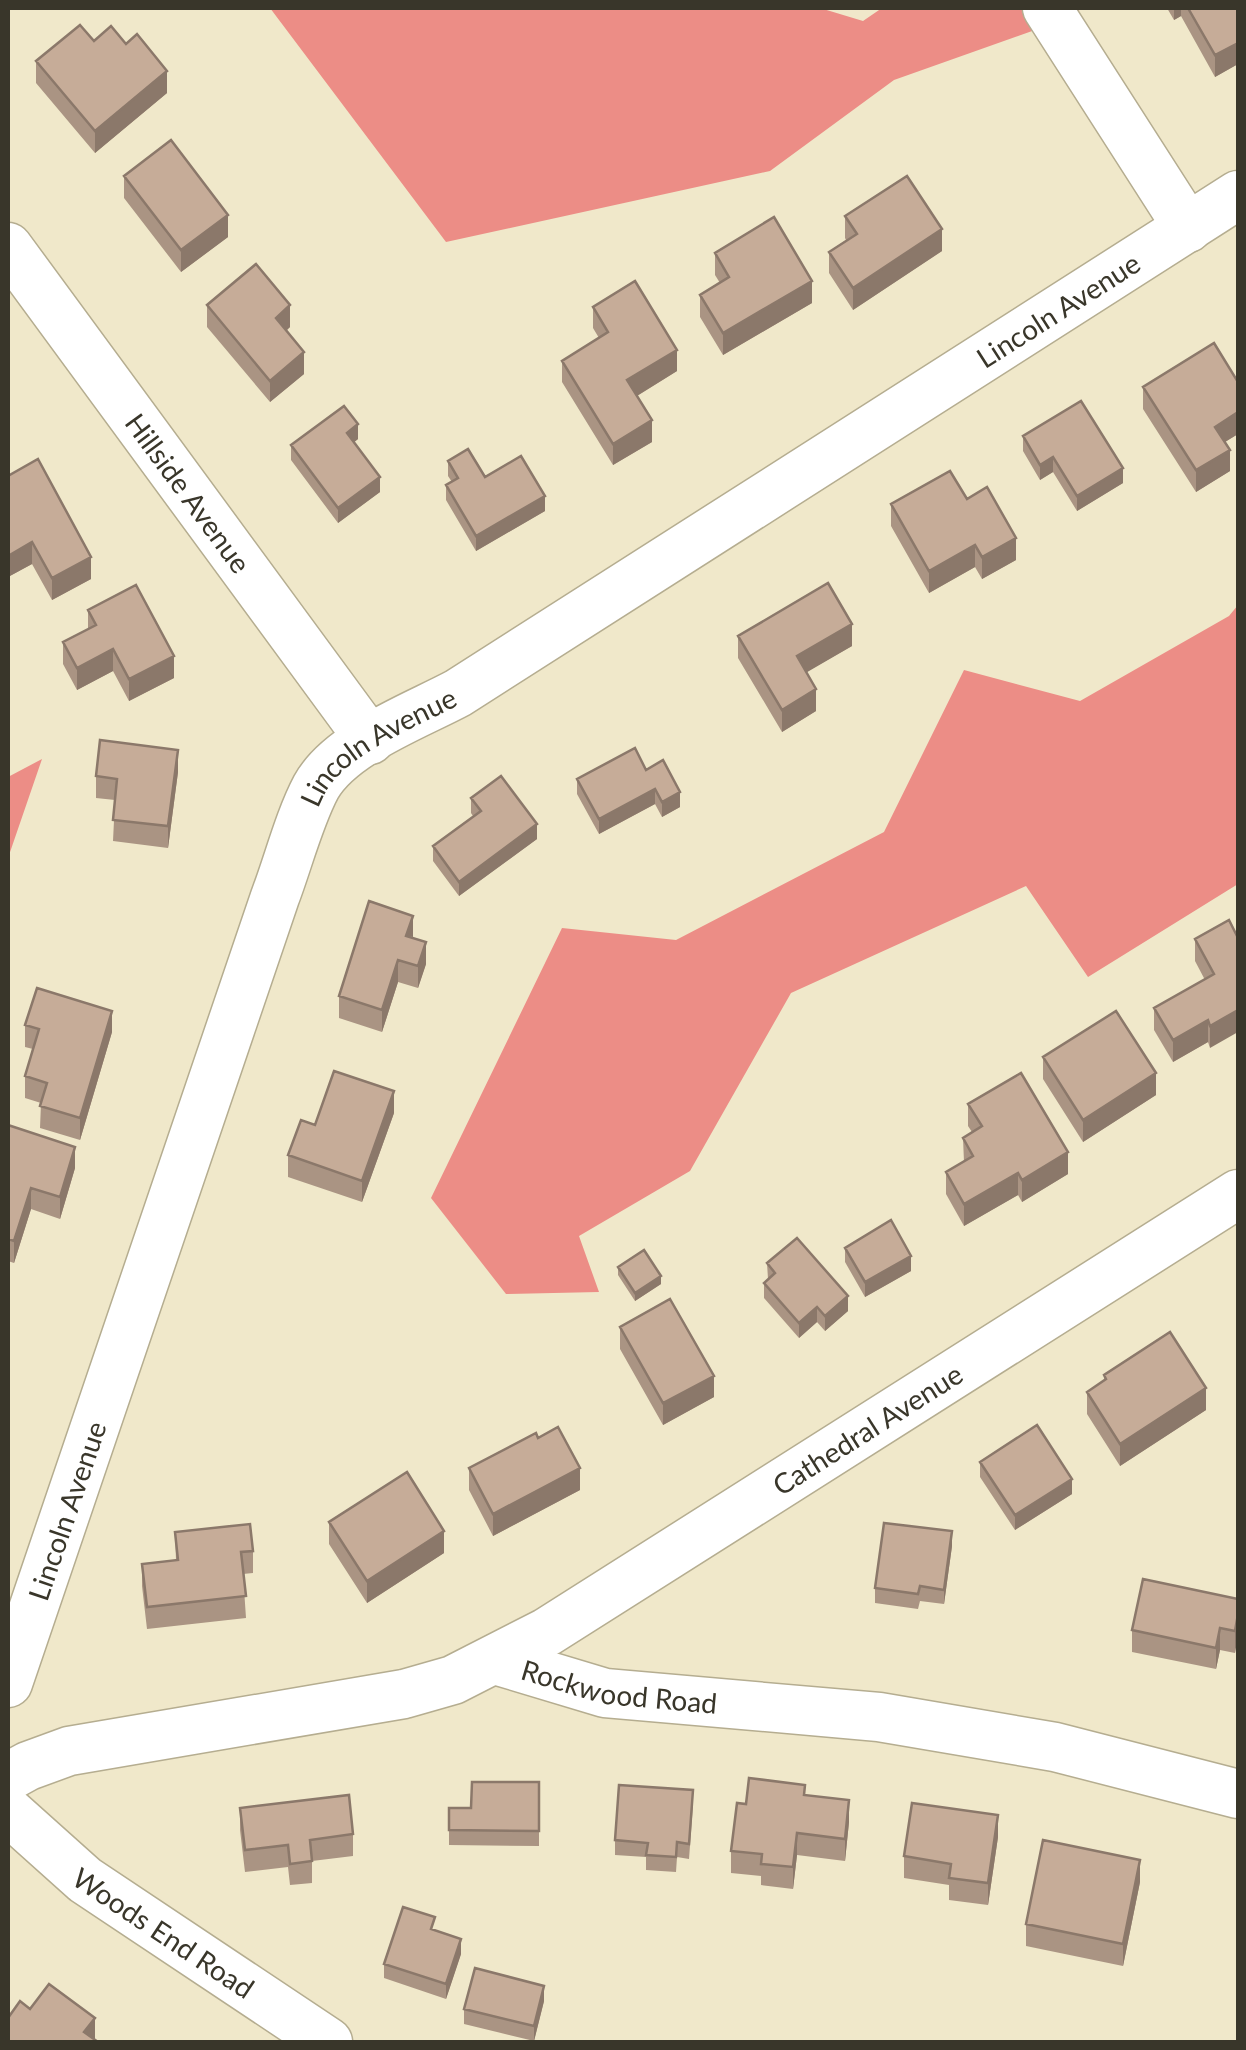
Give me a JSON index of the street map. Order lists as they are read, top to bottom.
{
  "streets": {
    "street": [
      "Lincoln Avenue",
      "Hillside Avenue",
      "Cathedral Avenue",
      "Rockwood Road",
      "Woods End Road"
    ]
  },
  "crossings": [
    ["Lincoln Avenue", "Hillside Avenue"],
    ["Cathedral Avenue", "Rockwood Road"]
  ]
}
